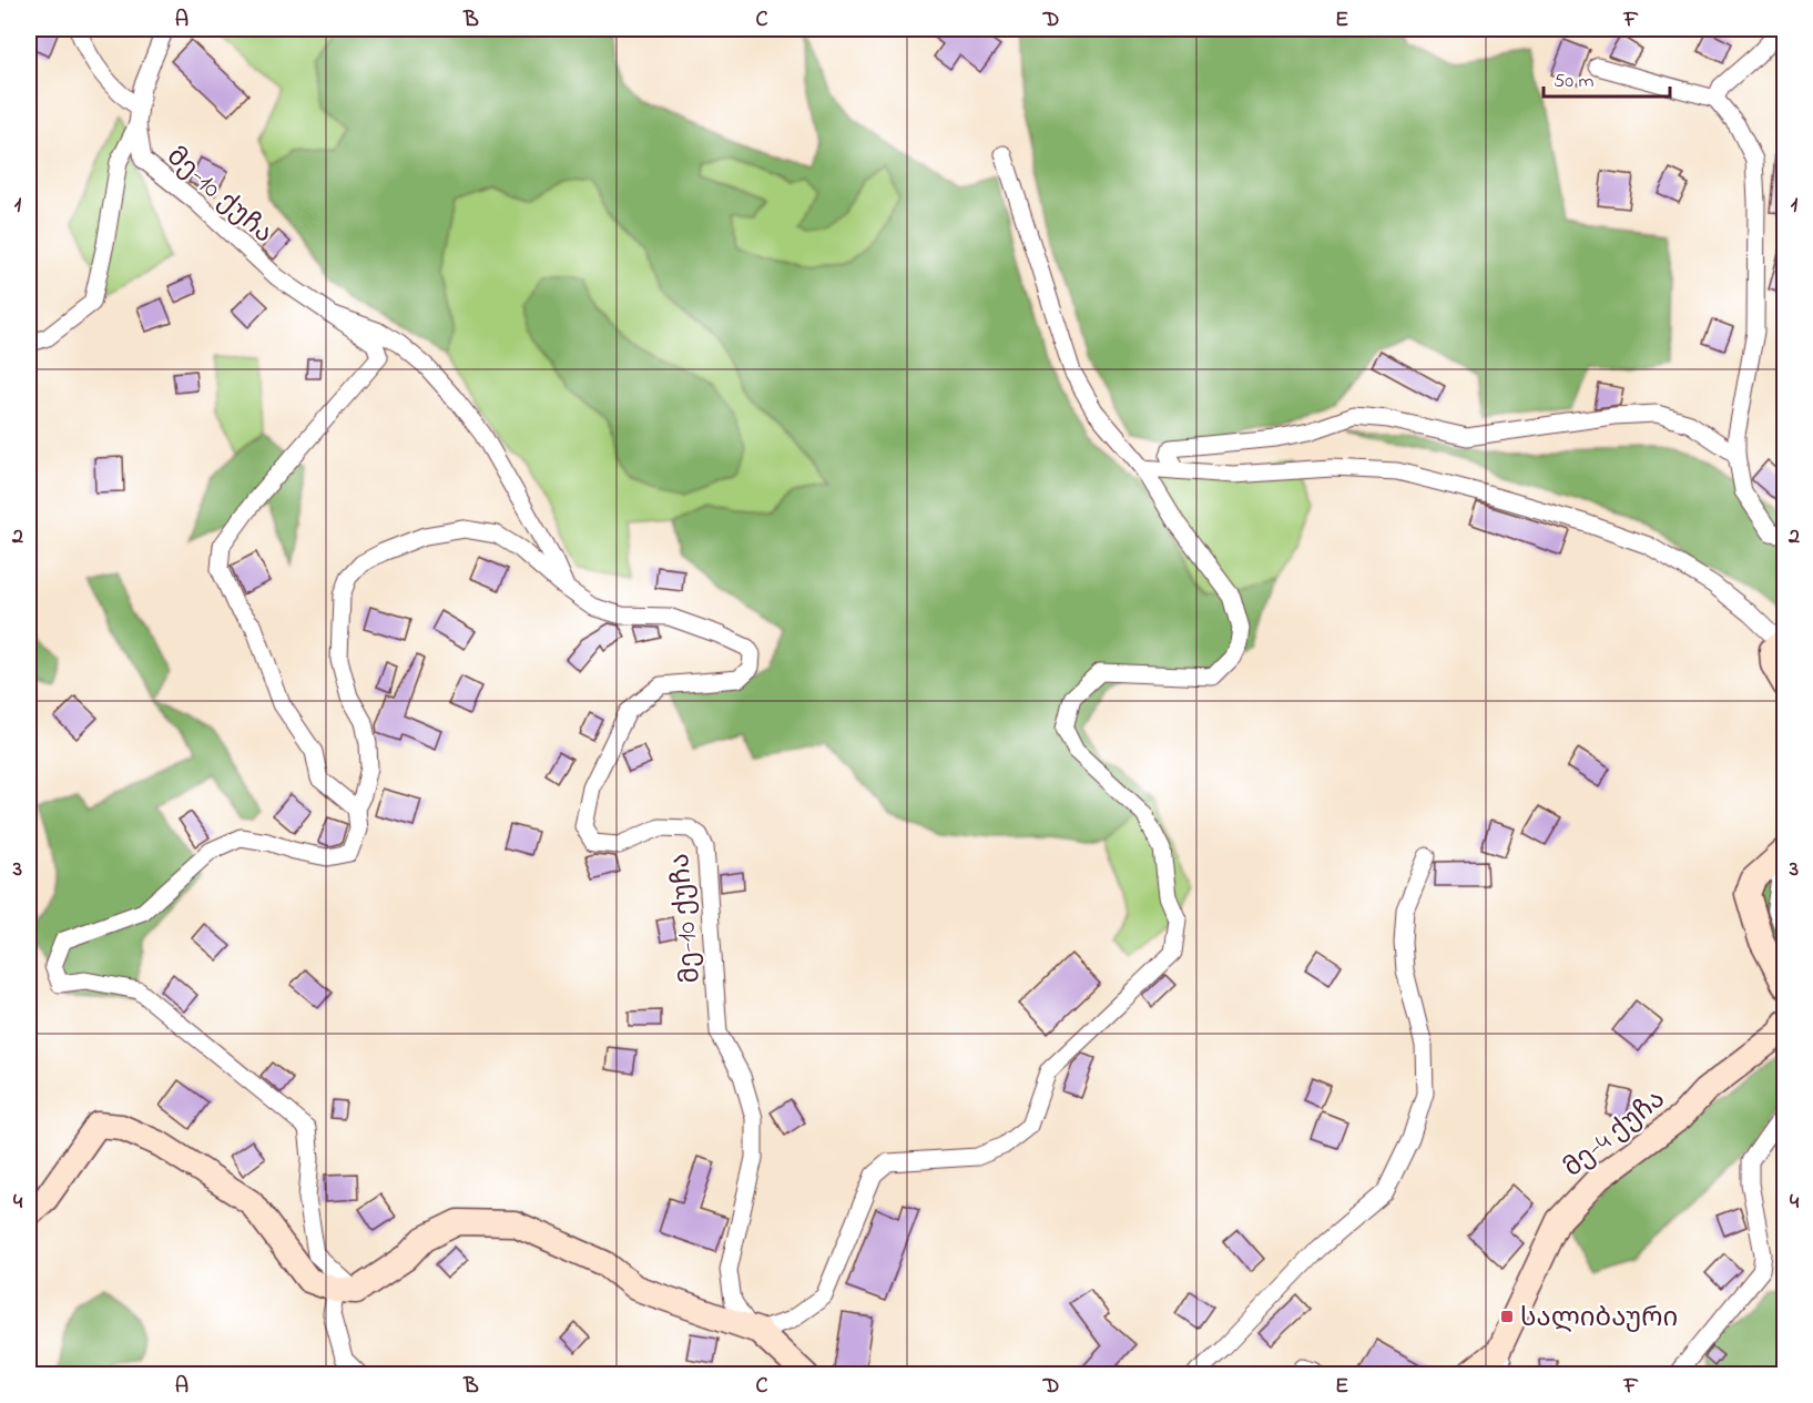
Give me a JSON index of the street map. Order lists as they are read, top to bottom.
{
  "streets": {
    "street": ["მე-10 ქუჩა", "მე-4 ქუჩა"]
  },
  "places": {
    "transit": ["სალიბაური"]
  },
  "scale_bar": "50 m",
  "grid": {
    "columns": [
      "A",
      "B",
      "C",
      "D",
      "E",
      "F"
    ],
    "rows": [
      "1",
      "2",
      "3",
      "4"
    ]
  }
}
